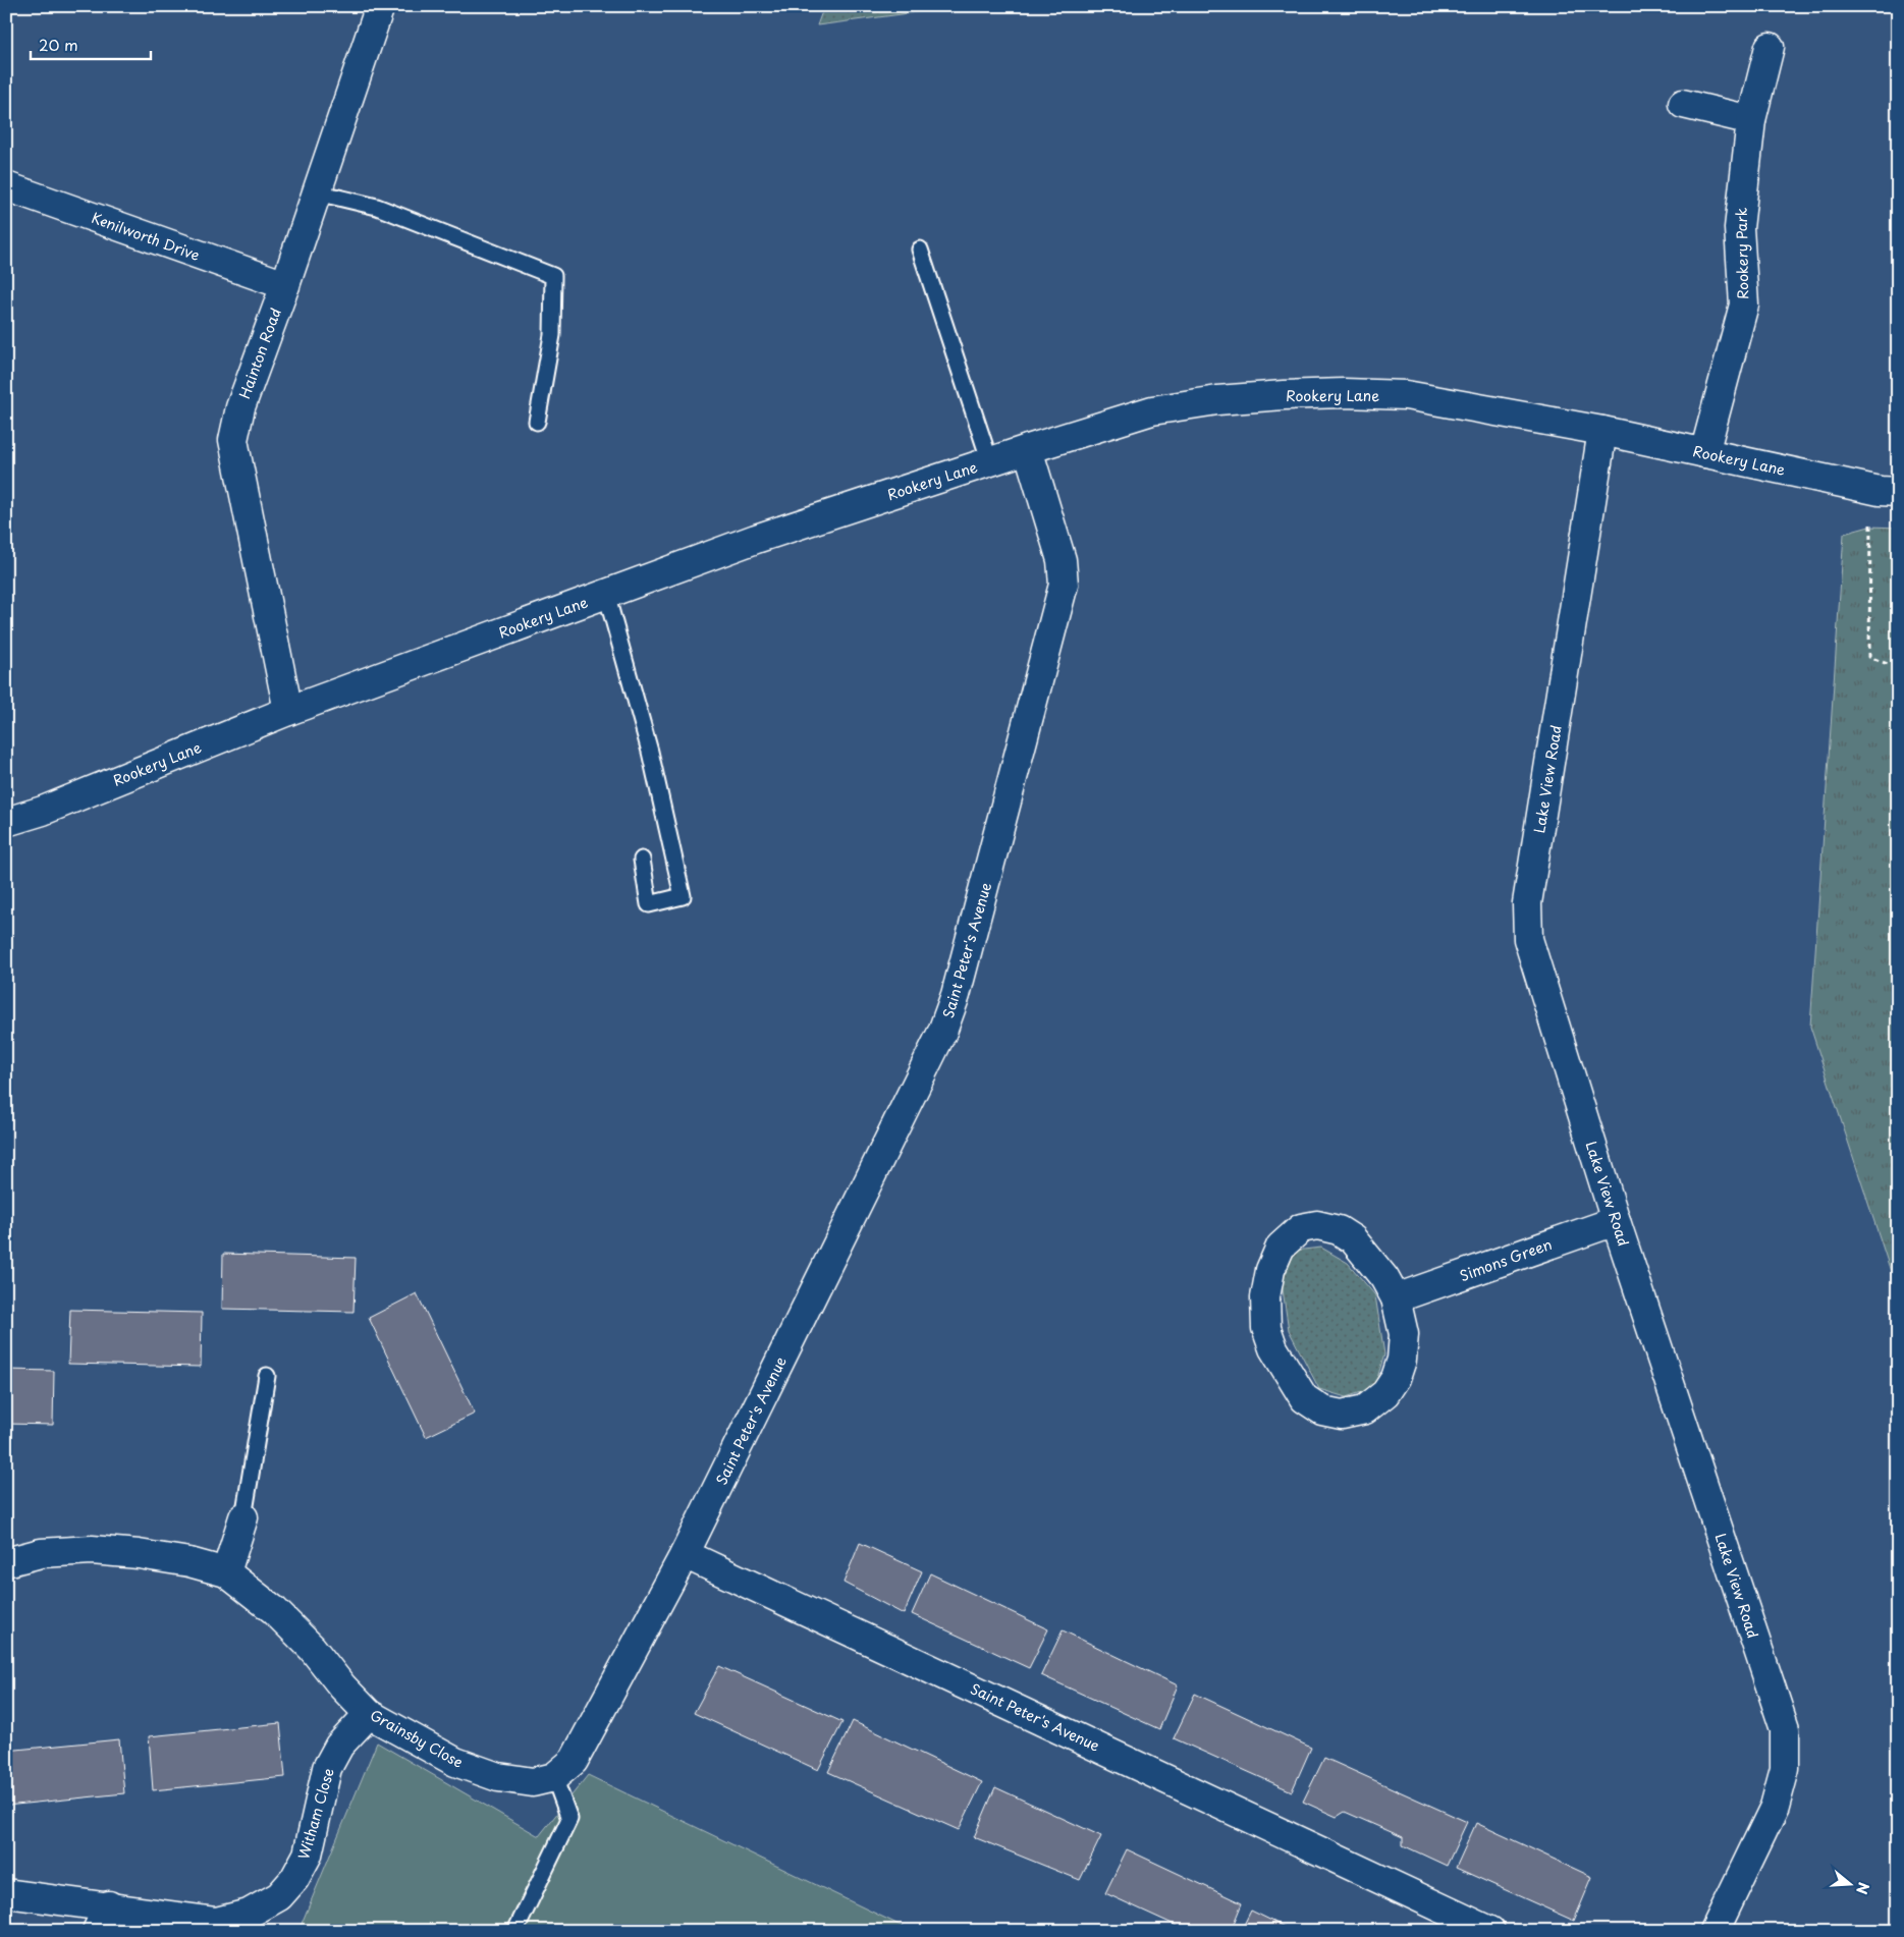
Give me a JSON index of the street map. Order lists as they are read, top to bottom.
{
  "streets": {
    "street": [
      "Kenilworth Drive",
      "Rookery Park",
      "Hainton Road",
      "Rookery Lane",
      "Lake View Road",
      "Saint Peter's Avenue",
      "Simons Green",
      "Grainsby Close",
      "Witham Close"
    ]
  },
  "crossings": [
    ["Kenilworth Drive", "Hainton Road"],
    ["Rookery Park", "Rookery Lane"],
    ["Hainton Road", "Rookery Lane"],
    ["Rookery Lane", "Lake View Road"],
    ["Rookery Lane", "Saint Peter's Avenue"],
    ["Lake View Road", "Simons Green"],
    ["Saint Peter's Avenue", "Grainsby Close"],
    ["Grainsby Close", "Witham Close"]
  ],
  "scale_bar": "20 m",
  "north": "right"
}
